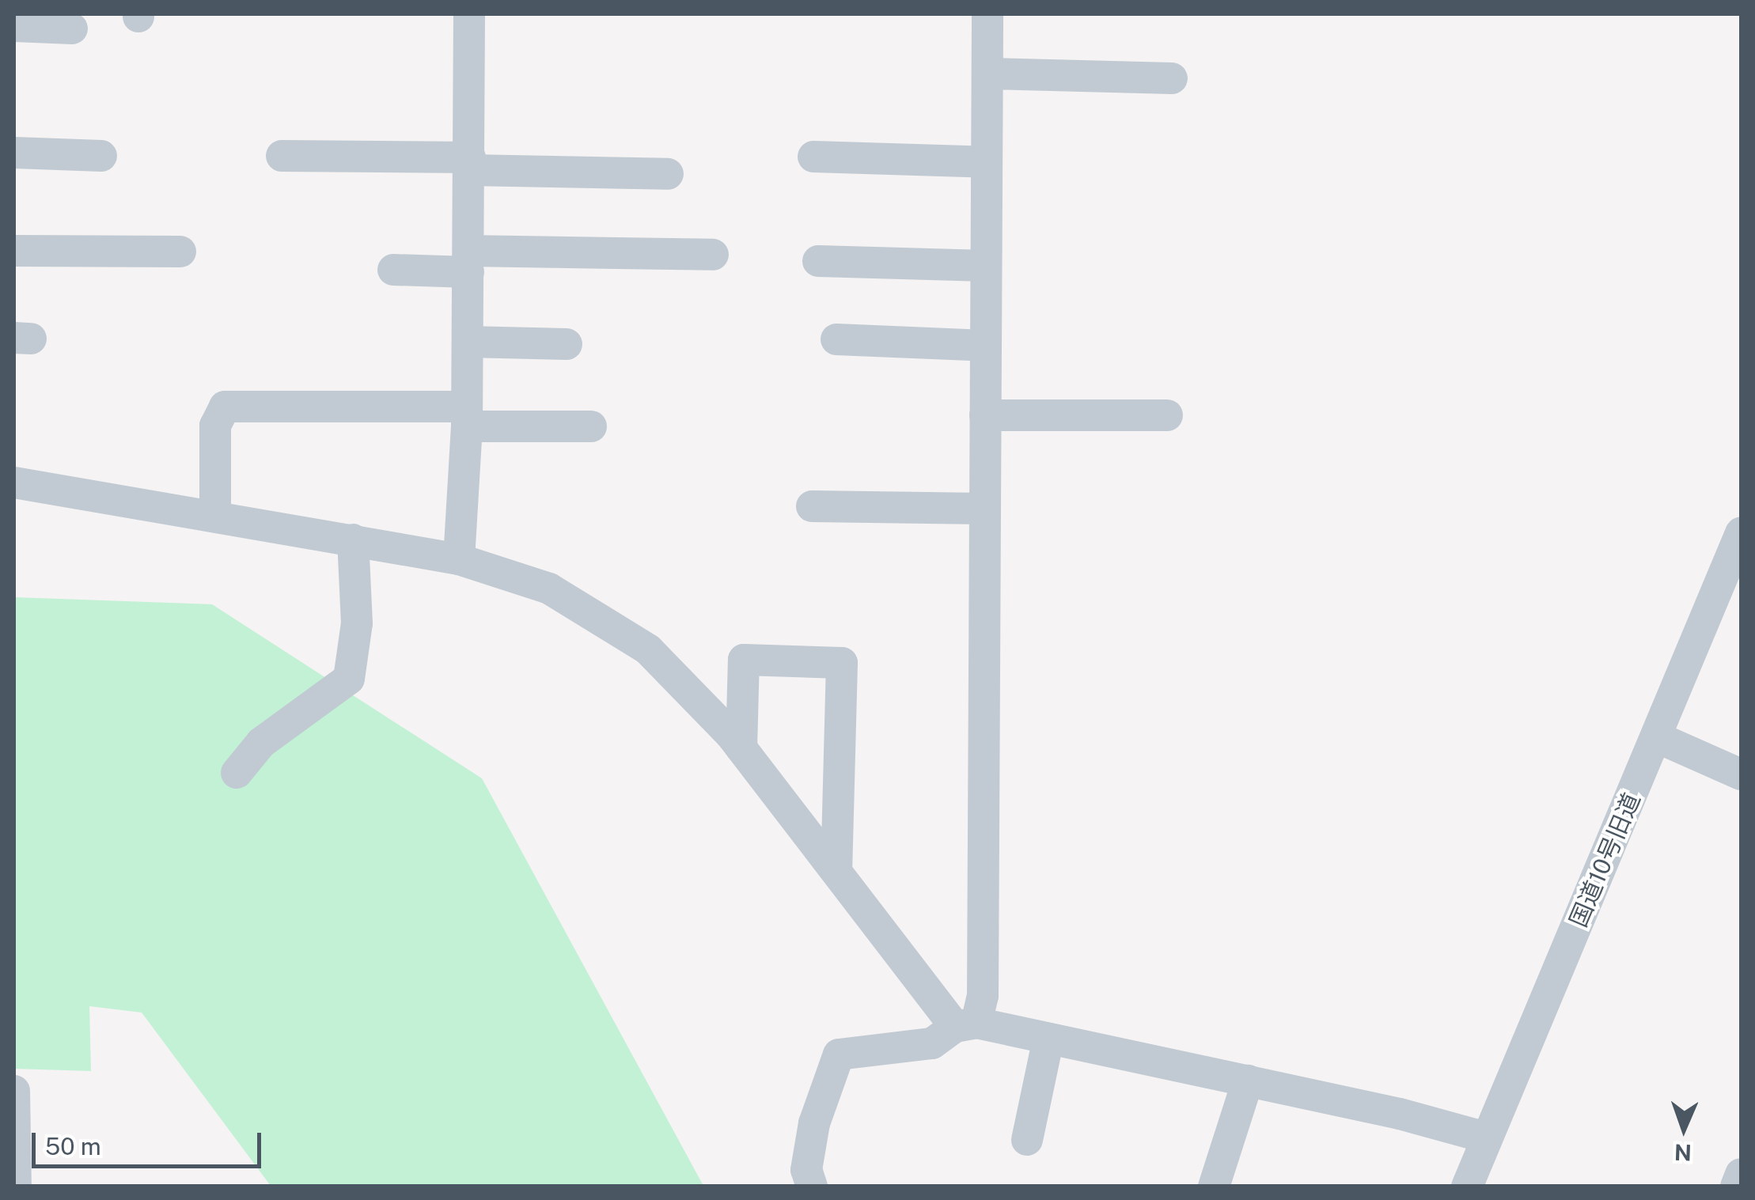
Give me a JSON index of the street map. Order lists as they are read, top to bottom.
{
  "streets": {
    "street": ["国道10号旧道"]
  },
  "scale_bar": "50 m",
  "north": "bottom"
}
